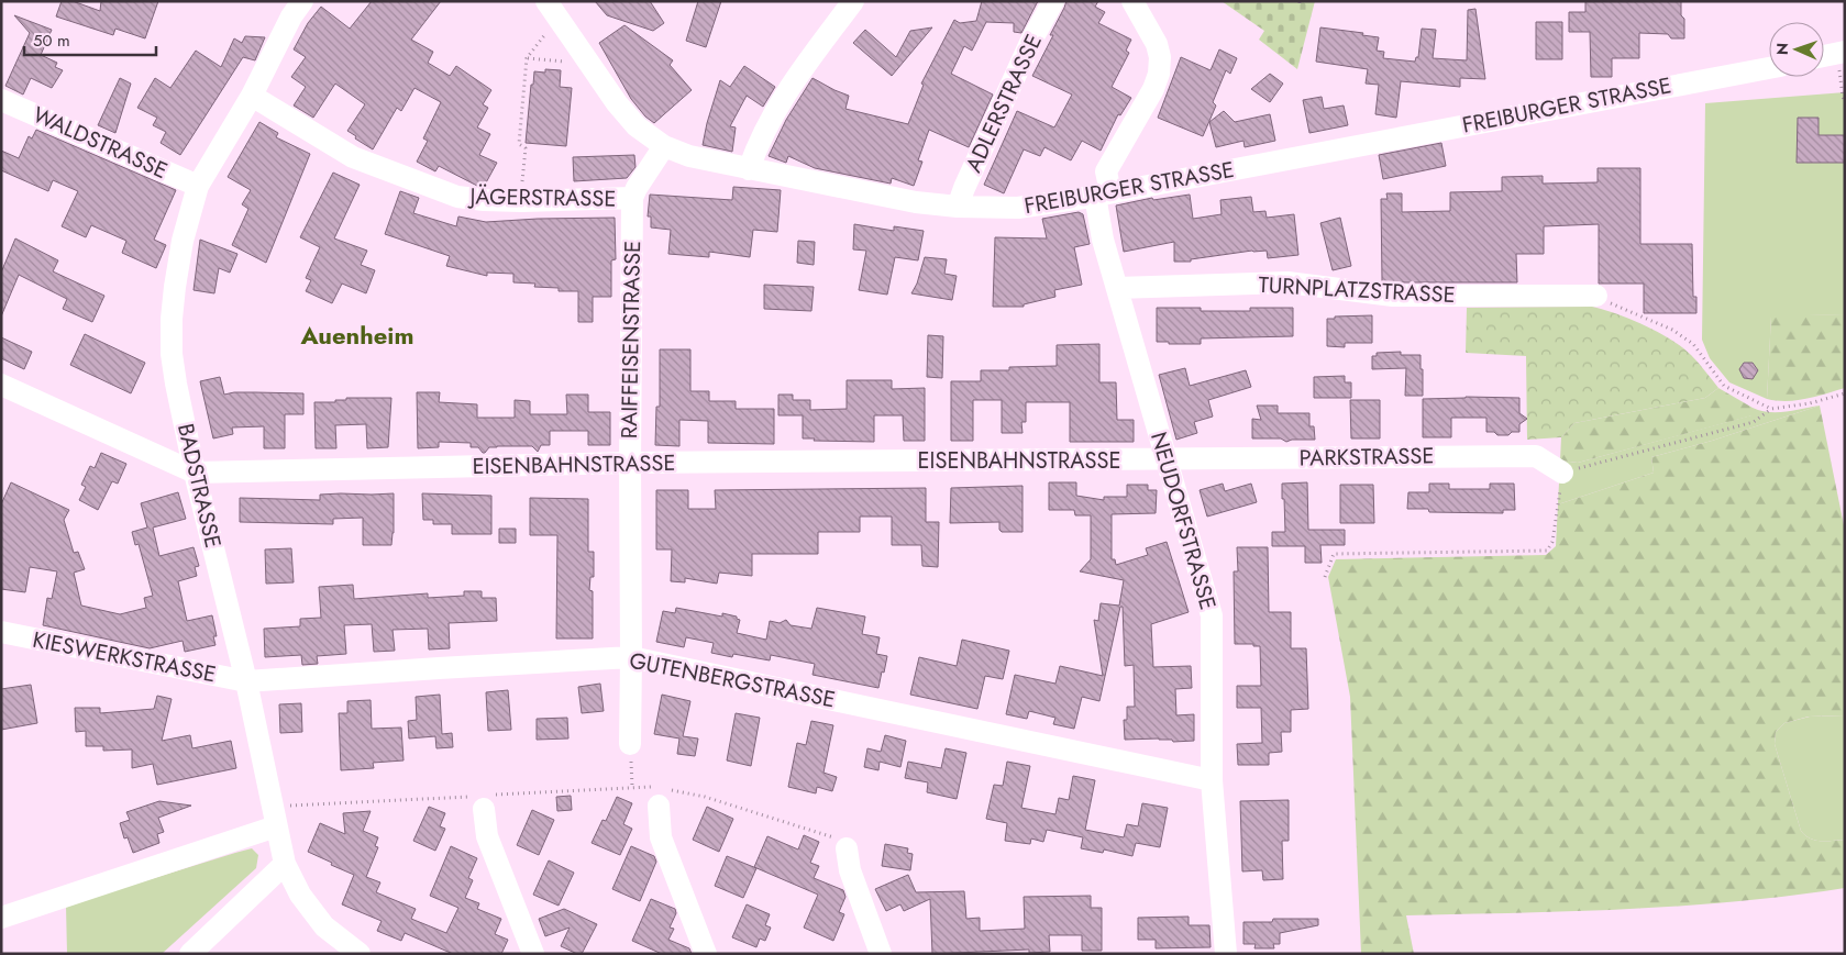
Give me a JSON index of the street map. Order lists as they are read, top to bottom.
{
  "streets": {
    "street": [
      "ADLERSTRASSE",
      "FREIBURGER STRASSE",
      "WALDSTRASSE",
      "JÄGERSTRASSE",
      "TURNPLATZSTRASSE",
      "RAIFFEISENSTRASSE",
      "PARKSTRASSE",
      "EISENBAHNSTRASSE",
      "BADSTRASSE",
      "NEUDORFSTRASSE",
      "KIESWERKSTRASSE",
      "GUTENBERGSTRASSE"
    ]
  },
  "crossings": [
    ["ADLERSTRASSE", "FREIBURGER STRASSE"],
    ["FREIBURGER STRASSE", "JÄGERSTRASSE"],
    ["FREIBURGER STRASSE", "NEUDORFSTRASSE"],
    ["WALDSTRASSE", "BADSTRASSE"],
    ["JÄGERSTRASSE", "RAIFFEISENSTRASSE"],
    ["JÄGERSTRASSE", "BADSTRASSE"],
    ["TURNPLATZSTRASSE", "NEUDORFSTRASSE"],
    ["RAIFFEISENSTRASSE", "EISENBAHNSTRASSE"],
    ["RAIFFEISENSTRASSE", "GUTENBERGSTRASSE"],
    ["PARKSTRASSE", "EISENBAHNSTRASSE"],
    ["PARKSTRASSE", "NEUDORFSTRASSE"],
    ["EISENBAHNSTRASSE", "BADSTRASSE"],
    ["EISENBAHNSTRASSE", "NEUDORFSTRASSE"],
    ["BADSTRASSE", "KIESWERKSTRASSE"],
    ["BADSTRASSE", "GUTENBERGSTRASSE"],
    ["NEUDORFSTRASSE", "GUTENBERGSTRASSE"],
    ["KIESWERKSTRASSE", "GUTENBERGSTRASSE"]
  ],
  "districts": ["Auenheim"],
  "scale_bar": "50 m",
  "north": "left"
}
